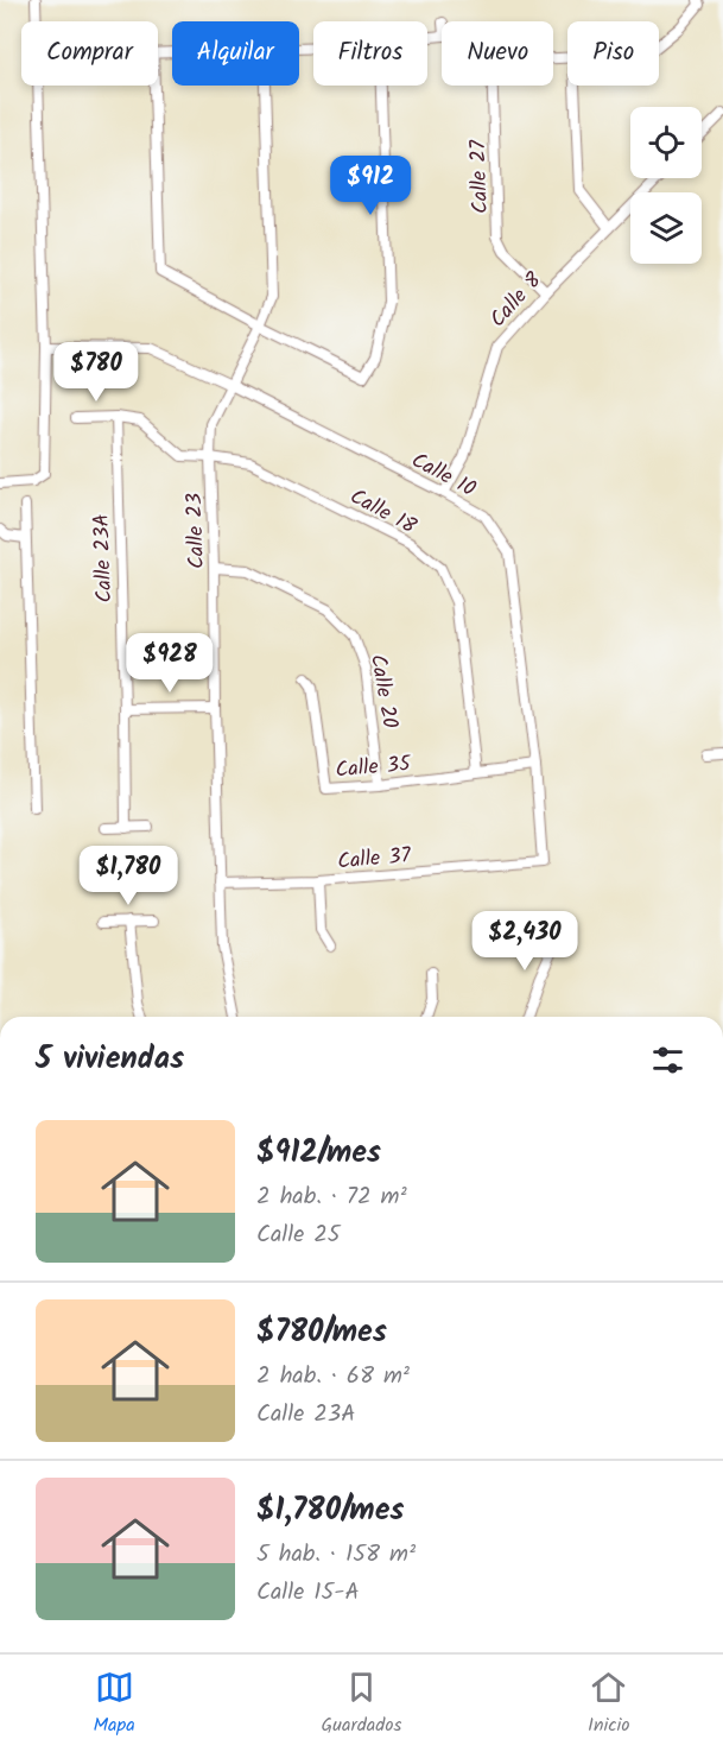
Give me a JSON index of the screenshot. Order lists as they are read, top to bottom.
{
  "streets": {
    "street": [
      "Calle 27",
      "Calle 8",
      "Calle 10",
      "Calle 18",
      "Calle 23",
      "Calle 23A",
      "Calle 20",
      "Calle 35",
      "Calle 37"
    ]
  },
  "crossings": [
    ["Calle 27", "Calle 8"],
    ["Calle 8", "Calle 10"],
    ["Calle 10", "Calle 23"],
    ["Calle 10", "Calle 35"],
    ["Calle 10", "Calle 37"],
    ["Calle 18", "Calle 23"],
    ["Calle 18", "Calle 23A"],
    ["Calle 18", "Calle 35"],
    ["Calle 23", "Calle 20"],
    ["Calle 23", "Calle 37"],
    ["Calle 20", "Calle 35"]
  ],
  "page": {
    "chip": [
      "Comprar",
      "Alquilar",
      "Filtros",
      "Nuevo",
      "Piso"
    ],
    "price": [
      "$912",
      "$780",
      "$928",
      "$1,780",
      "$2,430"
    ],
    "heading": "5 viviendas",
    "list": [
      {
        "name": "$912/mes",
        "note": "2 hab. · 72 m² · Calle 25"
      },
      {
        "name": "$780/mes",
        "note": "2 hab. · 68 m² · Calle 23A"
      },
      {
        "name": "$1,780/mes",
        "note": "5 hab. · 158 m² · Calle 15-A"
      }
    ],
    "tabs": ["Mapa", "Guardados", "Inicio"]
  }
}
